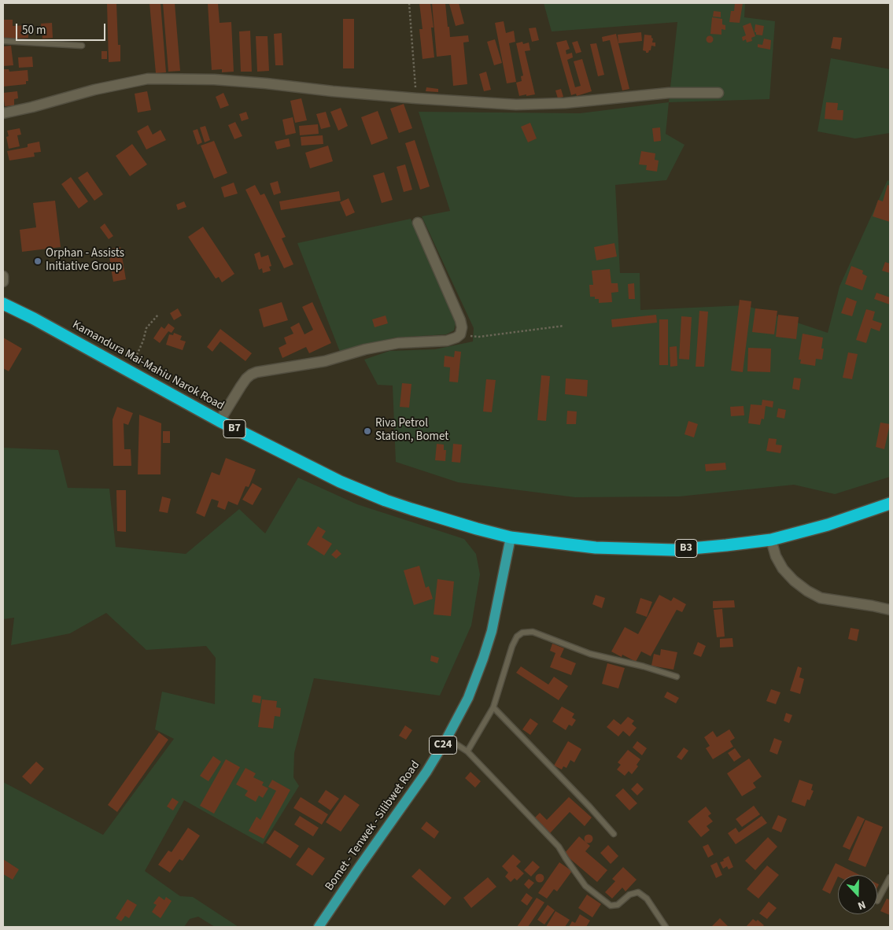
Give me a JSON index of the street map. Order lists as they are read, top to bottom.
{
  "streets": {
    "highway": ["Kamandura Mai-Mahiu Narok Road", "B7", "B3"],
    "main road": ["C24", "Bomet - Tenwek - Silibwet Road"]
  },
  "crossings": [
    ["Kamandura Mai-Mahiu Narok Road", "B3"],
    ["B3", "Bomet - Tenwek - Silibwet Road"]
  ],
  "places": ["Orphan - Assists Initiative Group", "Riva Petrol Station, Bomet"],
  "scale_bar": "50 m",
  "north": "bottom"
}
